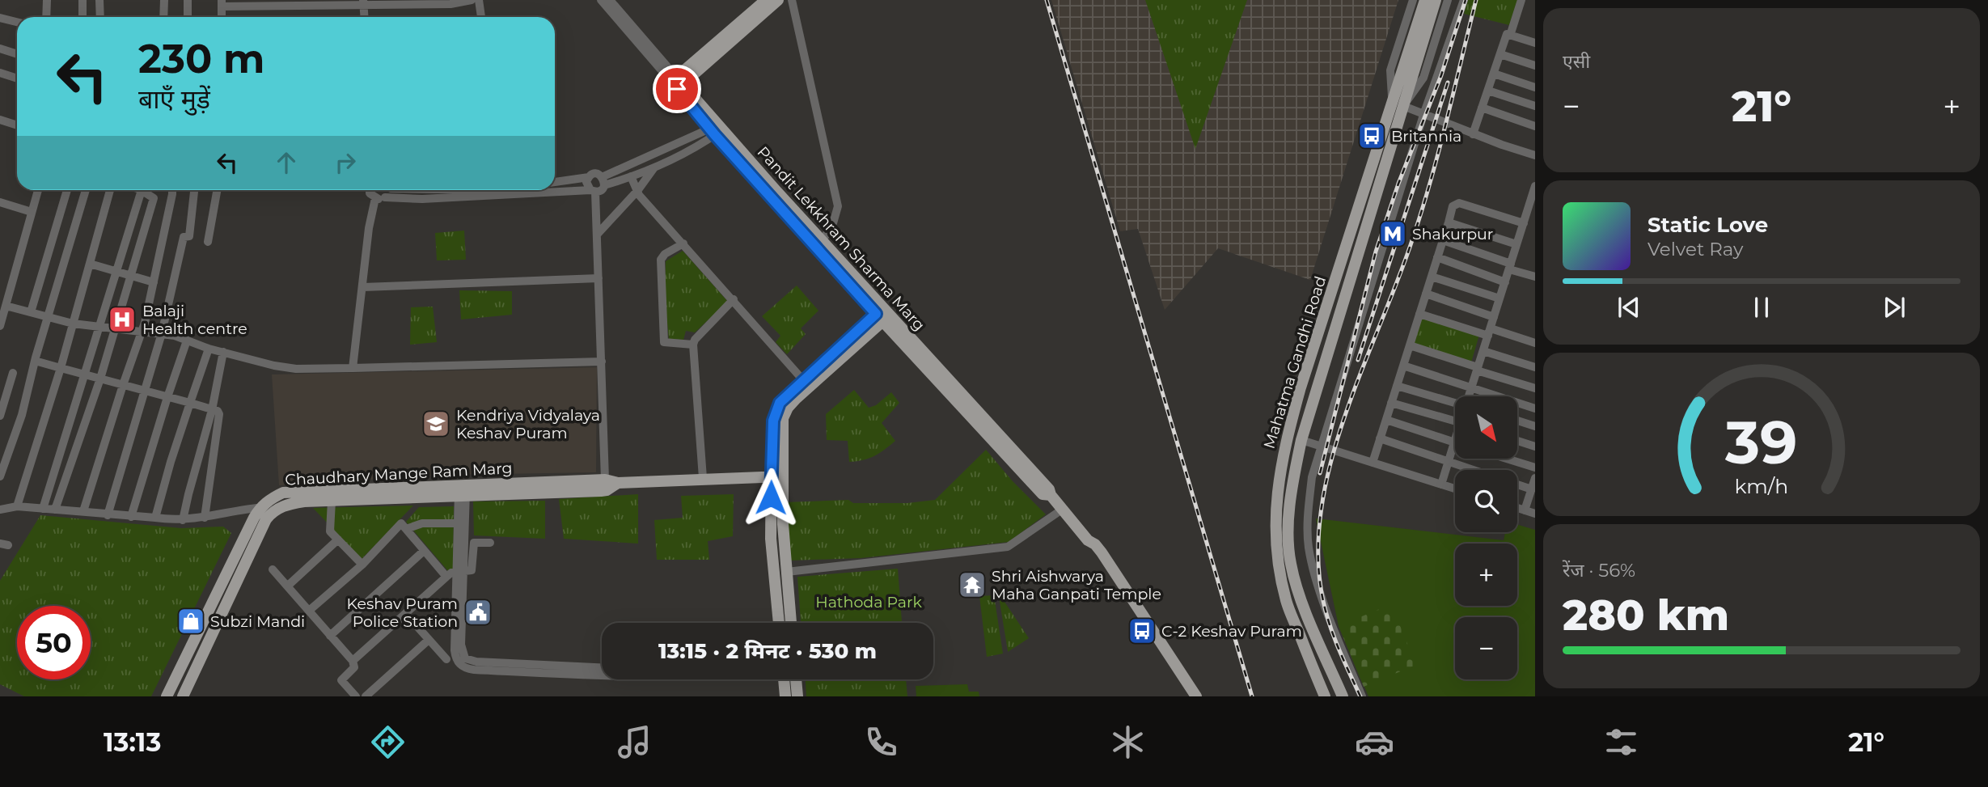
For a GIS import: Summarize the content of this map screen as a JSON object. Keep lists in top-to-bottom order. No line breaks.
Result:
{"streets":{"main road":["Pandit Lekkhram Sharma Marg","Mahatma Gandhi Road","Chaudhary Mange Ram Marg"]},"parks":["Hathoda Park"],"places":{"bus stop":["Britannia","C-2 Keshav Puram"],"metro station":["Shakurpur"],"hospital":["Balaji Health centre"],"school or university":["Kendriya Vidyalaya Keshav Puram"],"temple":["Shri Aishwarya Maha Ganpati Temple"],"public building":["Keshav Puram Police Station"],"shop":["Subzi Mandi"]},"north":"bottom right","page":{"tile":["एसी",["रेंज · 56%","280 km"]],"turn":["230 m","बाएँ मुड़ें"],"heat":["−","21°","+"],"song":["Static Love","Velvet Ray"],"map_buttons":["+","−"],"limit":"50","trip":"13:15 · 2 मिनट · 530 m","tabs":["13:13","21°"],"gauge":["39","km/h"]}}
